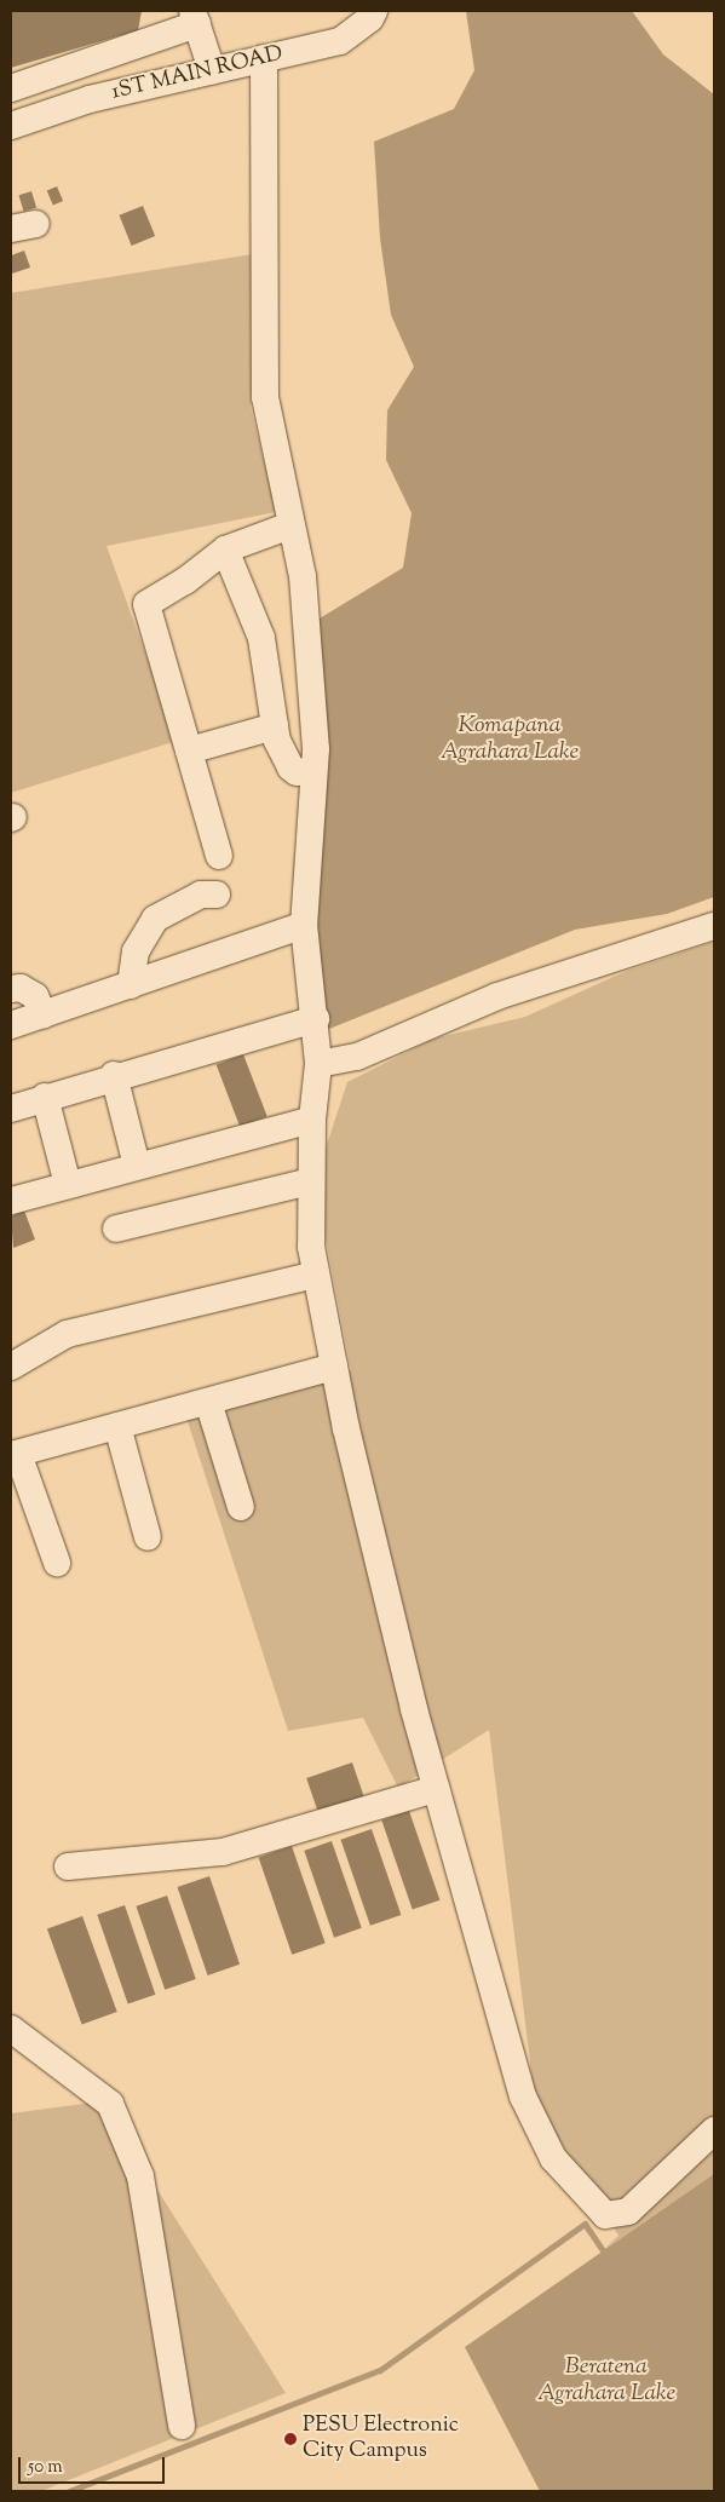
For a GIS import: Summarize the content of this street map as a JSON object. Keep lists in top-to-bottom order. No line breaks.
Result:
{"streets":{"street":["1ST MAIN ROAD"]},"water":["Komapana Agrahara Lake","Beratena Agrahara Lake"],"places":["PESU Electronic City Campus"],"scale_bar":"50 m"}
